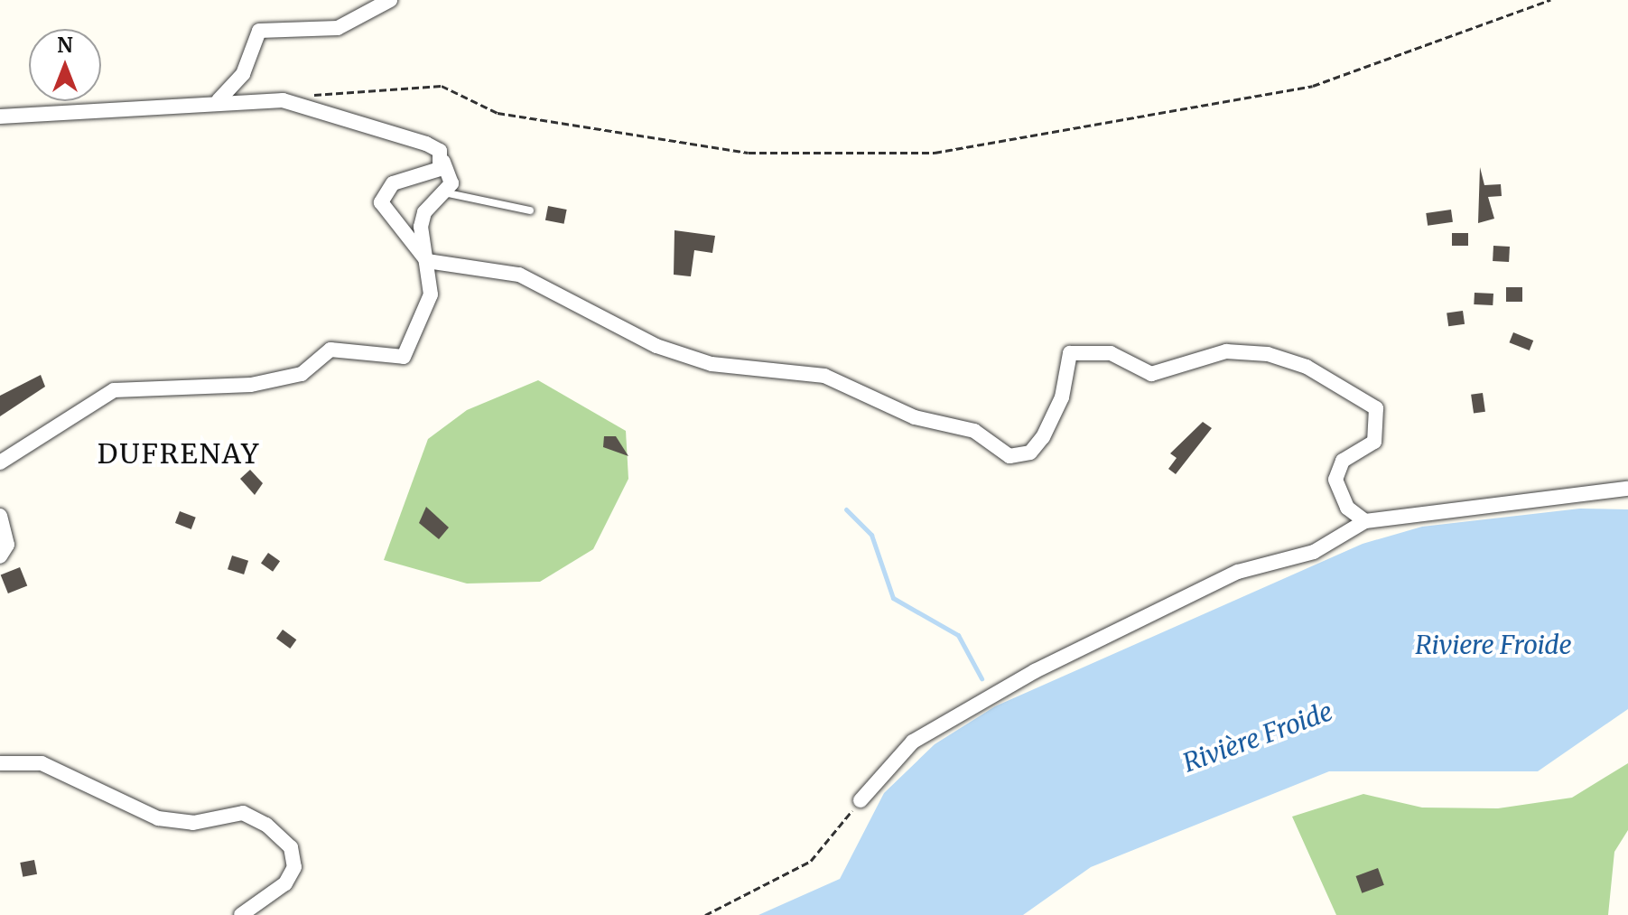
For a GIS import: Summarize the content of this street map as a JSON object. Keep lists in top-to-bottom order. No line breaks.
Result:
{"districts":["DUFRENAY"],"water":["Riviere Froide","Rivière Froide"],"north":"top"}
